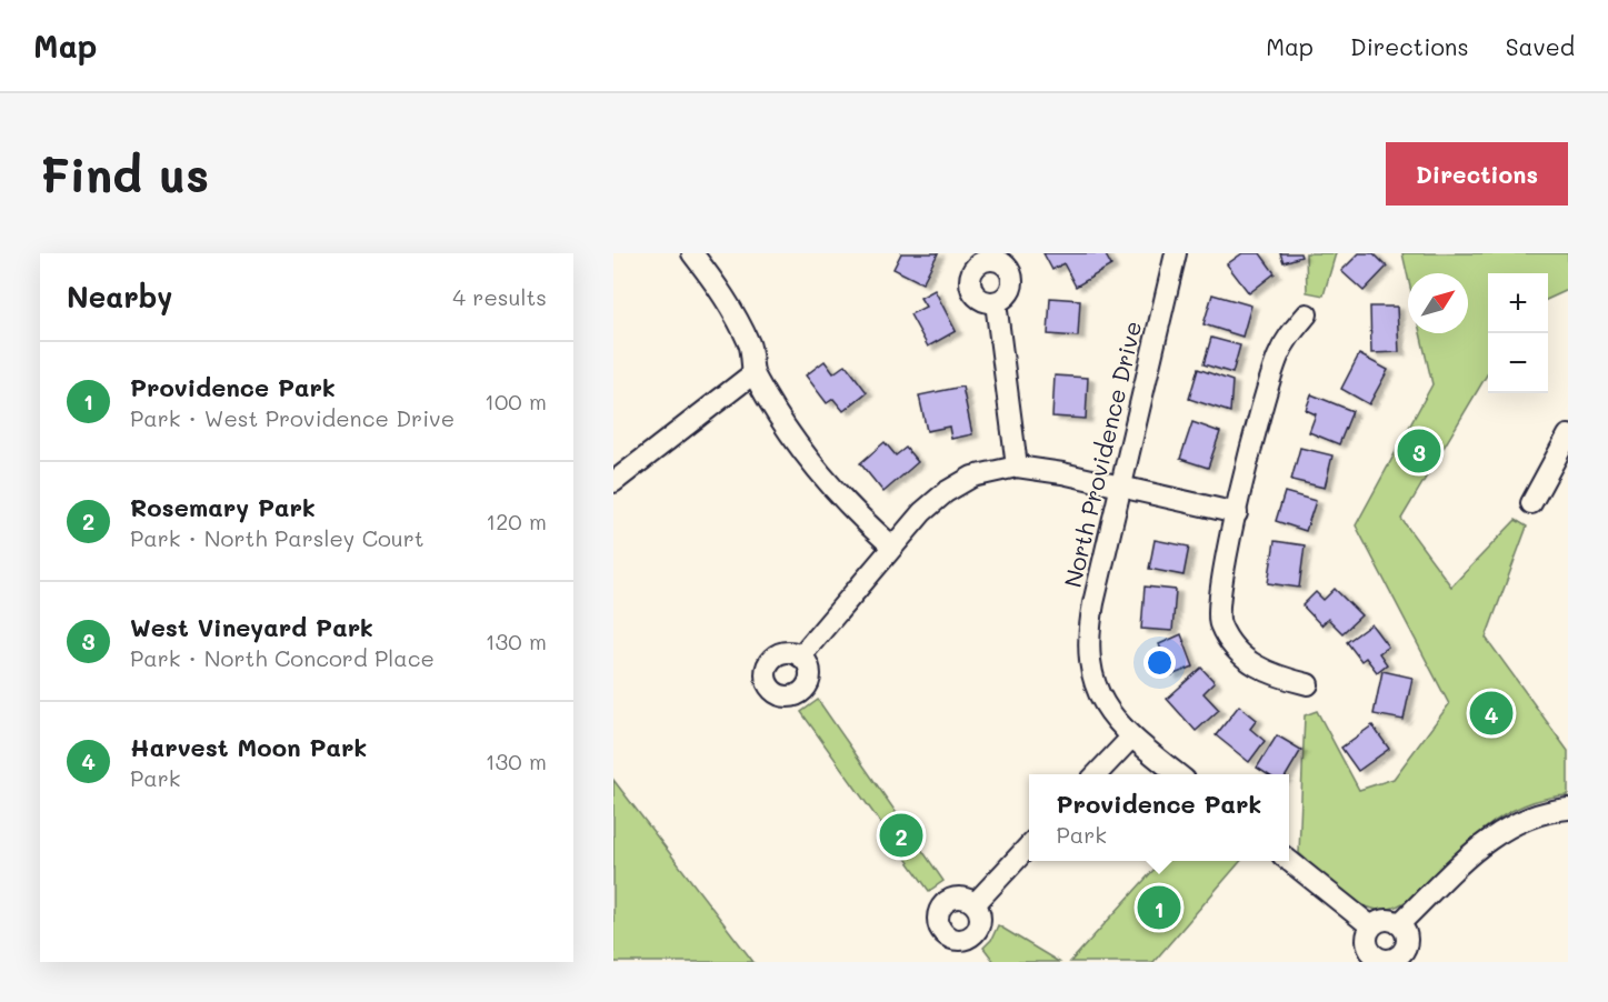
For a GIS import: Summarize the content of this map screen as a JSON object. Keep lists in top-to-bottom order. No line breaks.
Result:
{"streets":{"street":["North Providence Drive"]},"north":"top right","page":{"header":"Map","nav":["Map","Directions","Saved"],"buttons":"Directions","title":"Find us","heading":["Nearby","4 results"],"map_buttons":["+","−"],"list":[{"mark":"1","name":"Providence Park","note":"Park · West Providence Drive","value":"100 m"},{"mark":"2","name":"Rosemary Park","note":"Park · North Parsley Court","value":"120 m"},{"mark":"3","name":"West Vineyard Park","note":"Park · North Concord Place","value":"130 m"},{"mark":"4","name":"Harvest Moon Park","note":"Park","value":"130 m"}],"pins":["3","4","2","1"],"popup":["Providence Park","Park"]}}
